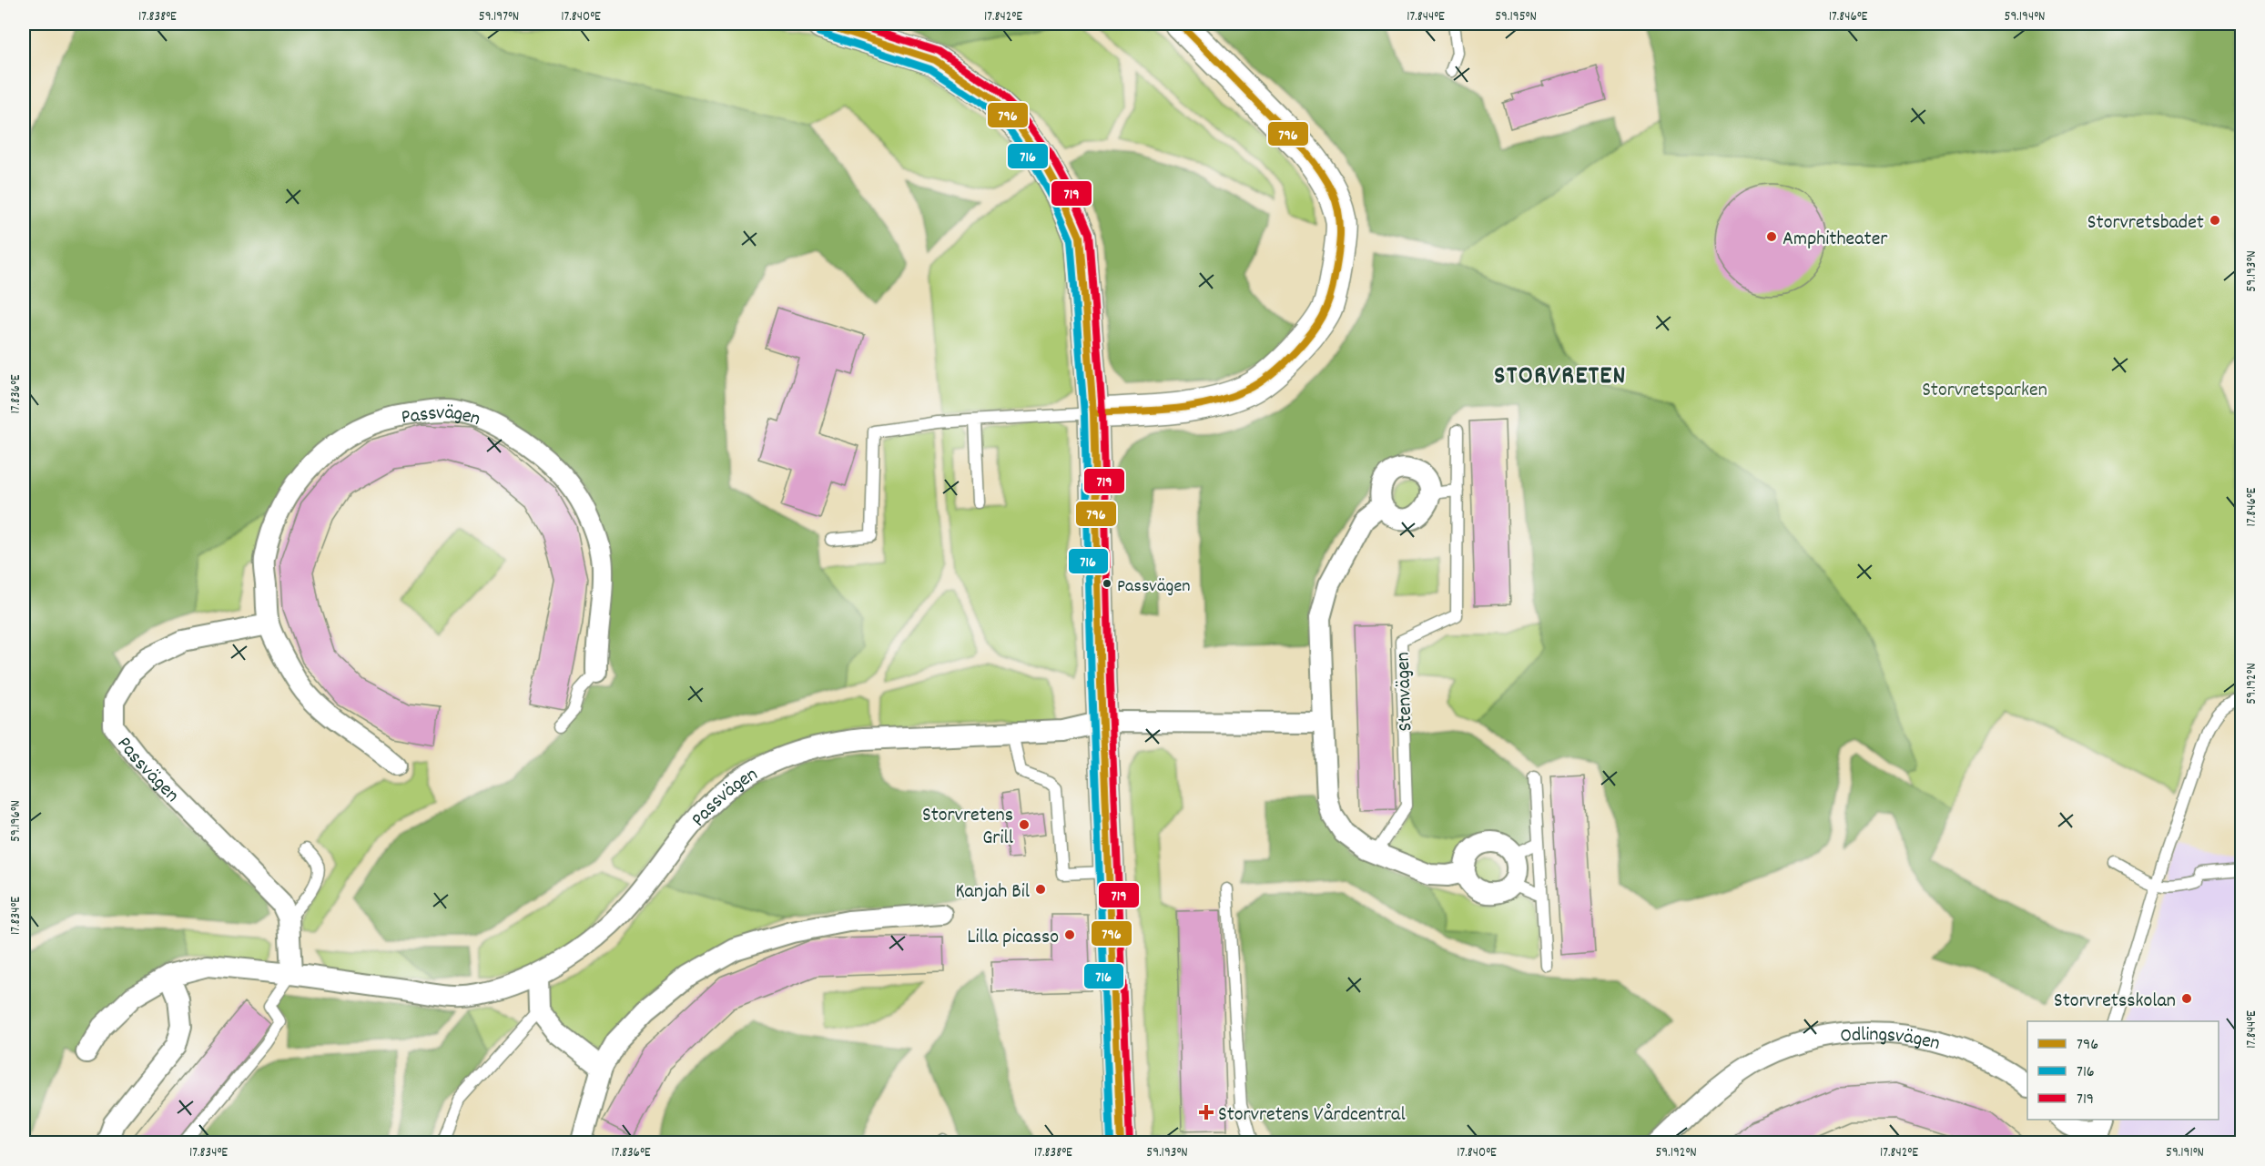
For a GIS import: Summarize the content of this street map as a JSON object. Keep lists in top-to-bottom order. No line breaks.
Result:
{"streets":{"street":["Passvägen","Odlingsvägen"],"lane":["Stenvägen"]},"districts":["STORVRETEN"],"parks":["Storvretsparken"],"places":{"other":["Storvretsbadet","Amphitheater","Passvägen","Storvretens Grill","Kanjah Bil","Lilla picasso","Storvretsskolan"],"health":["Storvretens Vårdcentral"]},"lines":["transit line 796","transit line 719","transit line 716"],"legend":["796","716","719"],"coordinates":["17.838°E","59.197°N","17.840°E","17.842°E","17.844°E","59.195°N","17.846°E","59.194°N","59.193°N","17.836°E","59.192°N","59.196°N","17.834°E","59.191°N"]}
